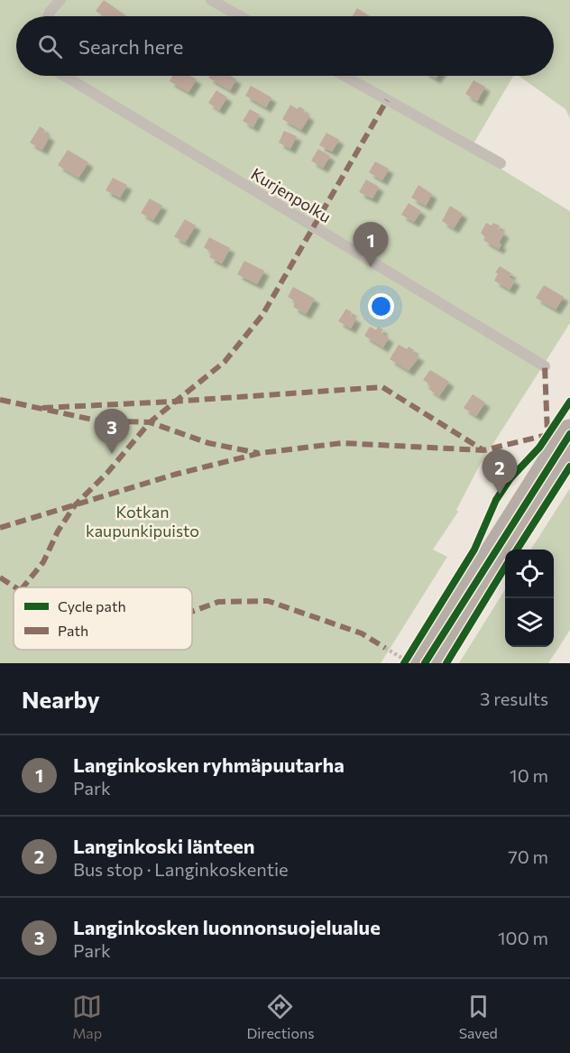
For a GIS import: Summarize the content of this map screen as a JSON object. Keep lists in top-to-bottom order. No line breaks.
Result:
{"streets":{"lane":["Kurjenpolku"]},"parks":["Kotkan kaupunkipuisto"],"legend":["Cycle path","Path"],"page":{"search":"Search here","pins":["1","3","2"],"heading":["Nearby","3 results"],"list":[{"mark":"1","name":"Langinkosken ryhmäpuutarha","note":"Park","value":"10 m"},{"mark":"2","name":"Langinkoski länteen","note":"Bus stop · Langinkoskentie","value":"70 m"},{"mark":"3","name":"Langinkosken luonnonsuojelualue","note":"Park","value":"100 m"}],"nav":["Map","Directions","Saved"]}}
